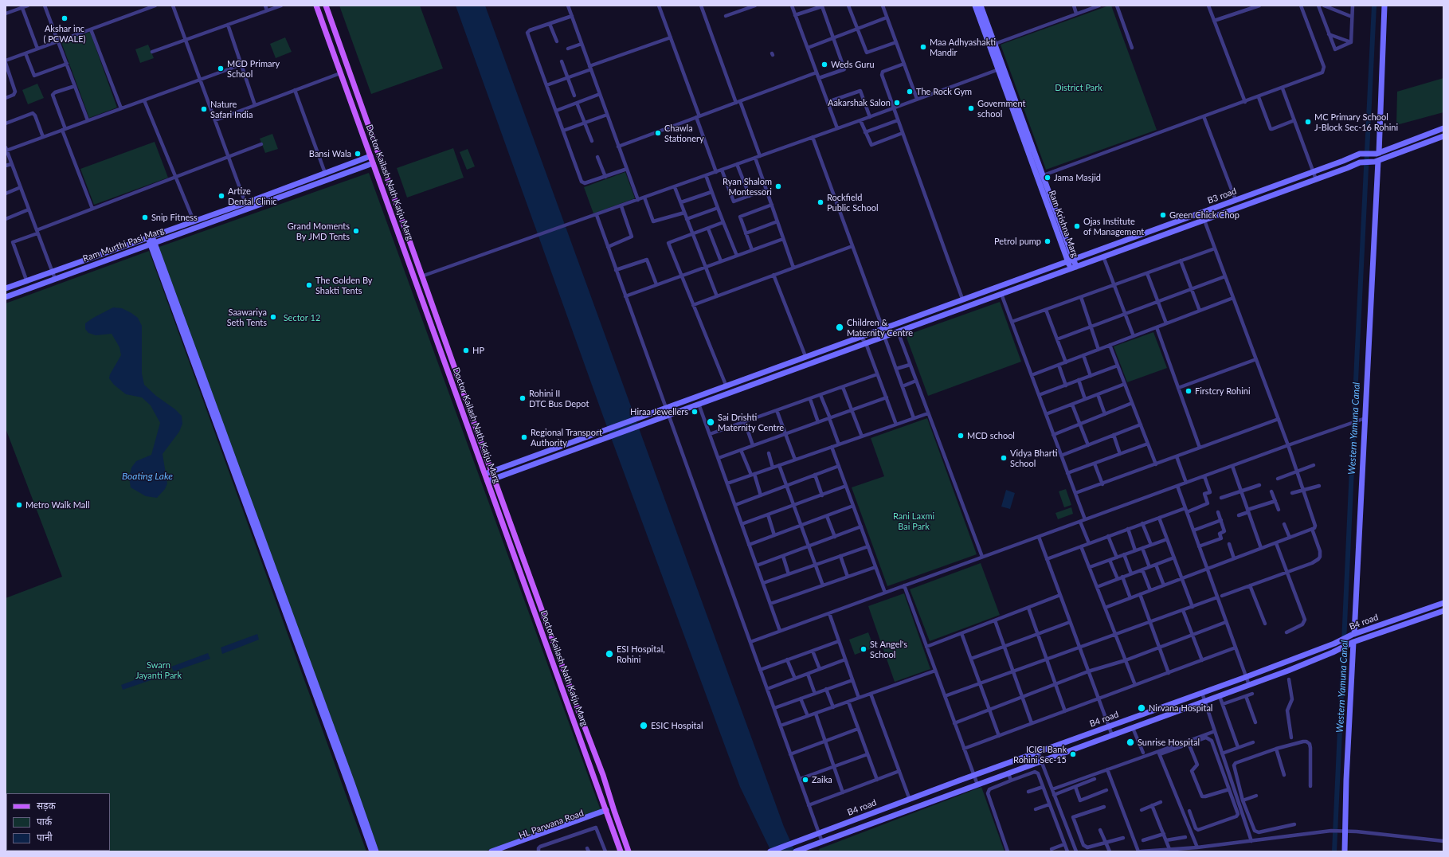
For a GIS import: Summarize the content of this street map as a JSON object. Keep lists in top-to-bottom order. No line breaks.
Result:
{"streets":{"main road":["Doctor Kailash Nath Katju Marg"],"street":["B3 road","Ram Krishna Marg","Ram Murthi Pasi Marg","B4 road","HL Parwana Road"]},"crossings":[["Doctor Kailash Nath Katju Marg","B3 road"],["Doctor Kailash Nath Katju Marg","Ram Murthi Pasi Marg"],["Doctor Kailash Nath Katju Marg","HL Parwana Road"],["B3 road","Ram Krishna Marg"]],"water":["Western Yamuna Canal","Boating Lake"],"parks":["District Park","Sector 12","Rani Laxmi Bai Park","Swarn Jayanti Park"],"places":["Akshar inc ( PCWALE)","Maa Adhyashakti Mandir","Weds Guru","MCD Primary School","The Rock Gym","Aakarshak Salon","Government school","Nature Safari India","MC Primary School J-Block Sec-16 Rohini","Chawla Stationery","Bansi Wala","Jama Masjid","Ryan Shalom Montessori","Artize Dental Clinic","Rockfield Public School","Green Chick Chop","Snip Fitness","Ojas Institute of Management","Grand Moments By JMD Tents","Petrol pump","The Golden By Shakti Tents","Saawariya Seth Tents","Children & Maternity Centre","HP","Firstcry Rohini","Rohini II DTC Bus Depot","Hiraa Jewellers","Sai Drishti Maternity Centre","MCD school","Regional Transport Authority","Vidya Bharti School","Metro Walk Mall","St Angel's School","ESI Hospital, Rohini","Nirvana Hospital","ESIC Hospital","Sunrise Hospital","ICICI Bank Rohini Sec-15","Zaika"],"legend":["सड़क","पार्क","पानी"]}
